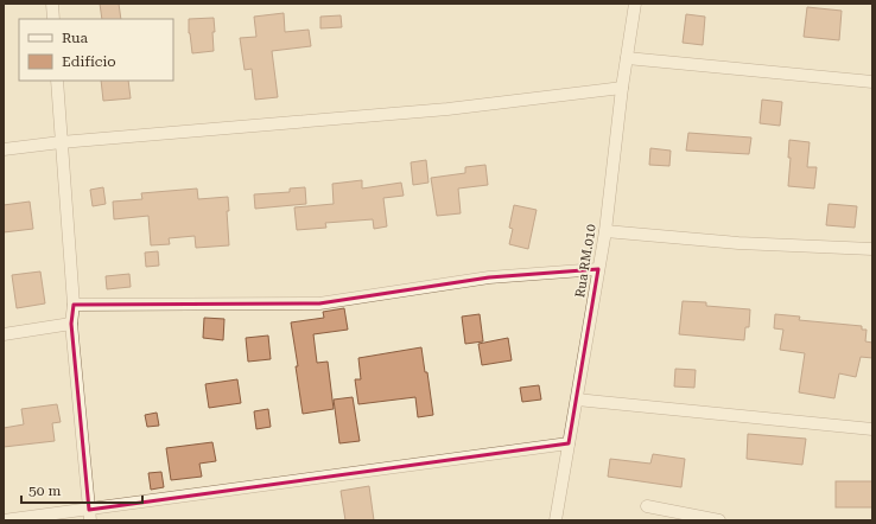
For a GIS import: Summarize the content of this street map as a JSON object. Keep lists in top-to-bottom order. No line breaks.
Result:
{"streets":{"street":["Rua RM.010"]},"legend":["Rua","Edifício"],"scale_bar":"50 m"}
